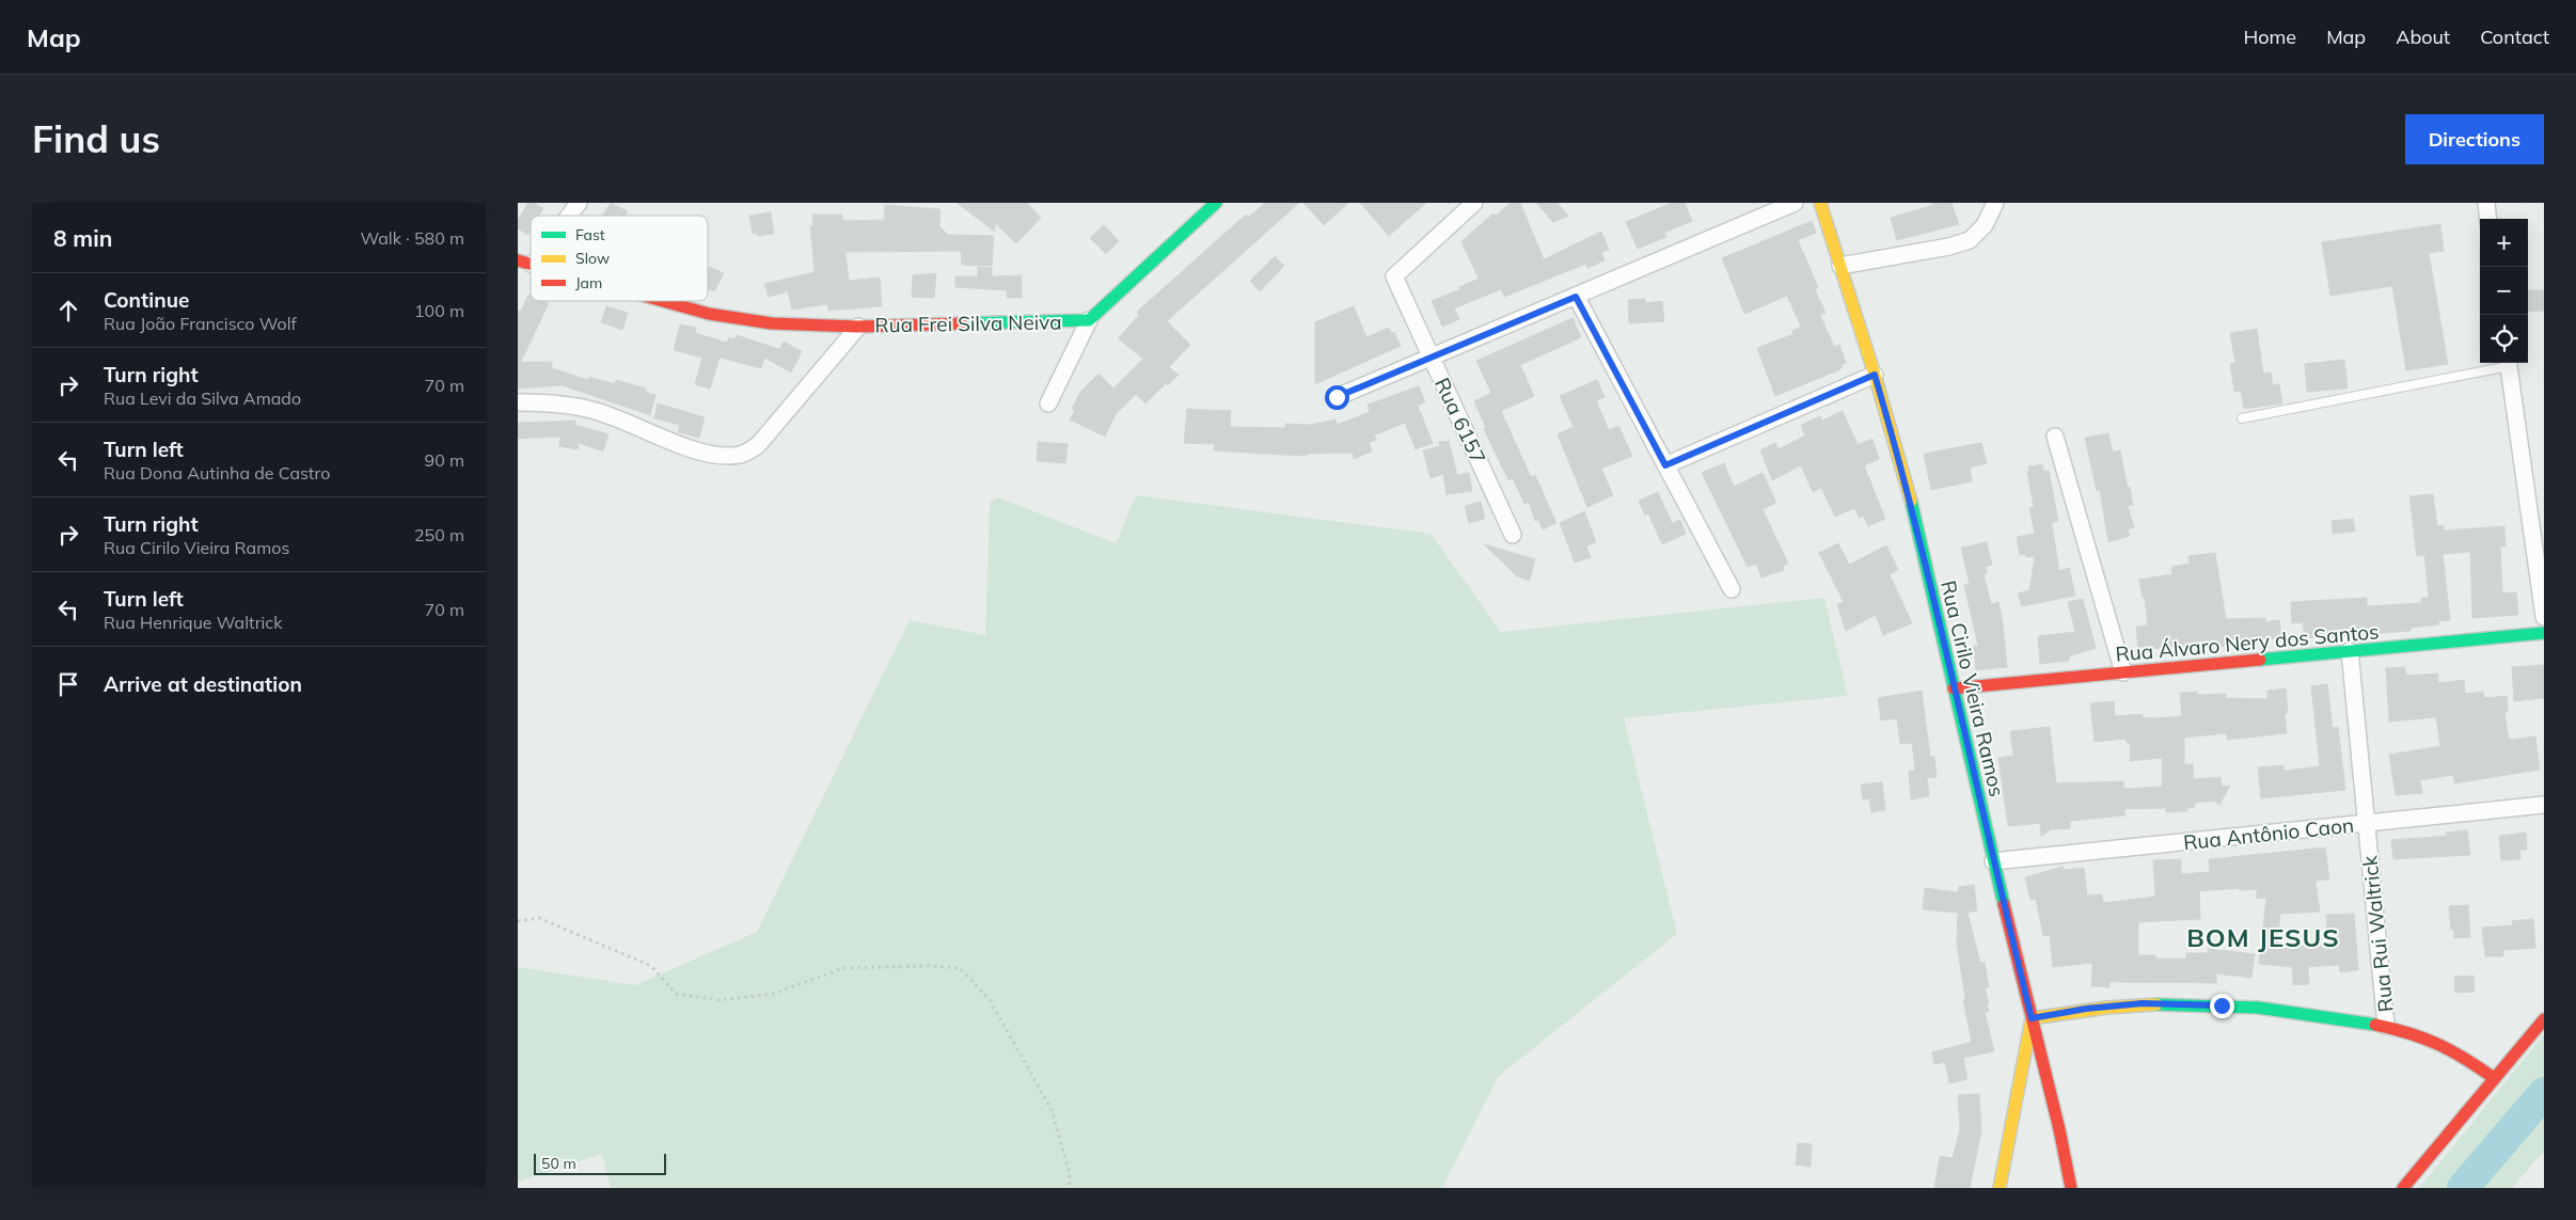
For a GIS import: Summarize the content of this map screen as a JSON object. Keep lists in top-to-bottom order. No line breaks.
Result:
{"streets":{"main road":["Rua Frei Silva Neiva","Rua Álvaro Nery dos Santos","Rua Cirilo Vieira Ramos"],"street":["Rua 6157","Rua Antônio Caon","Rua Rui Waltrick"]},"crossings":[["Rua Álvaro Nery dos Santos","Rua Cirilo Vieira Ramos"],["Rua Álvaro Nery dos Santos","Rua Rui Waltrick"],["Rua Cirilo Vieira Ramos","Rua Antônio Caon"],["Rua Antônio Caon","Rua Rui Waltrick"]],"districts":["BOM JESUS"],"legend":["Fast","Slow","Jam"],"scale_bar":"50 m","page":{"header":"Map","nav":["Home","Map","About","Contact"],"buttons":"Directions","title":"Find us","heading":["8 min","Walk · 580 m"],"map_buttons":["+","−"],"list":[["Continue","Rua João Francisco Wolf","100 m"],["Turn right","Rua Levi da Silva Amado","70 m"],["Turn left","Rua Dona Autinha de Castro","90 m"],["Turn right","Rua Cirilo Vieira Ramos","250 m"],["Turn left","Rua Henrique Waltrick","70 m"],"Arrive at destination"],"scale":"50 m"}}
